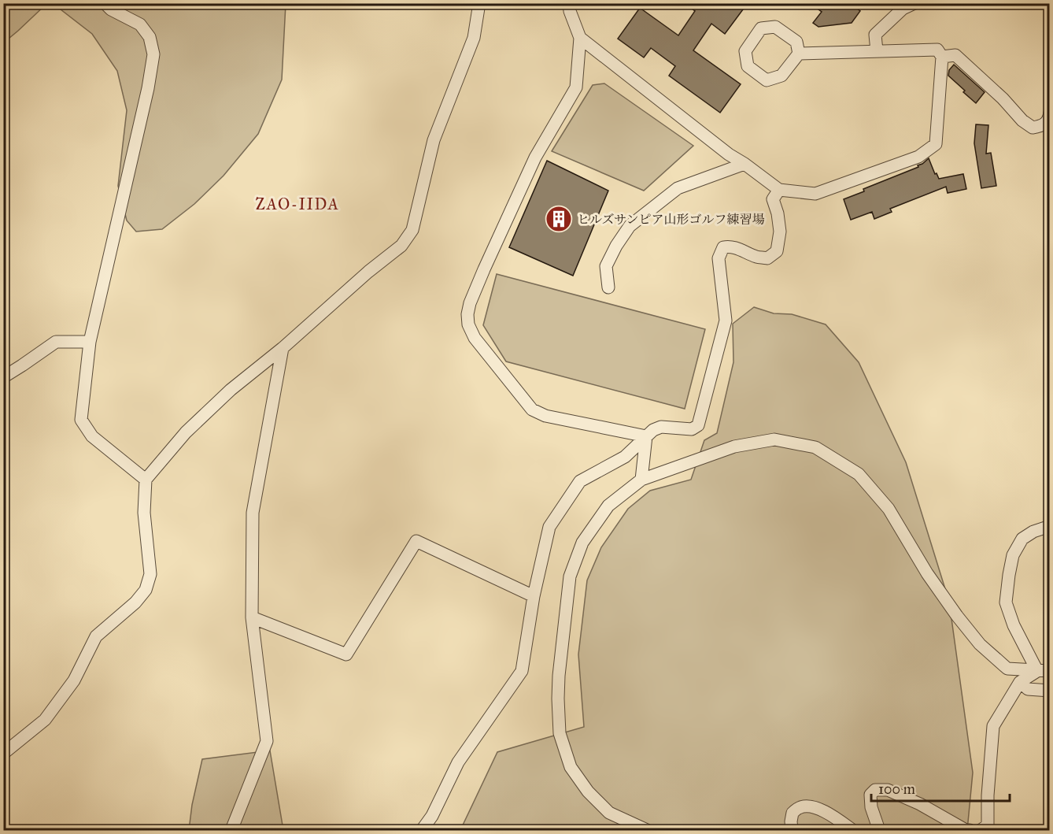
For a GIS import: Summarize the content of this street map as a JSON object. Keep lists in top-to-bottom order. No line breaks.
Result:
{"districts":["ZAO-IIDA"],"places":{"building":["ヒルズサンピア山形ゴルフ練習場"]},"scale_bar":"100 m"}
